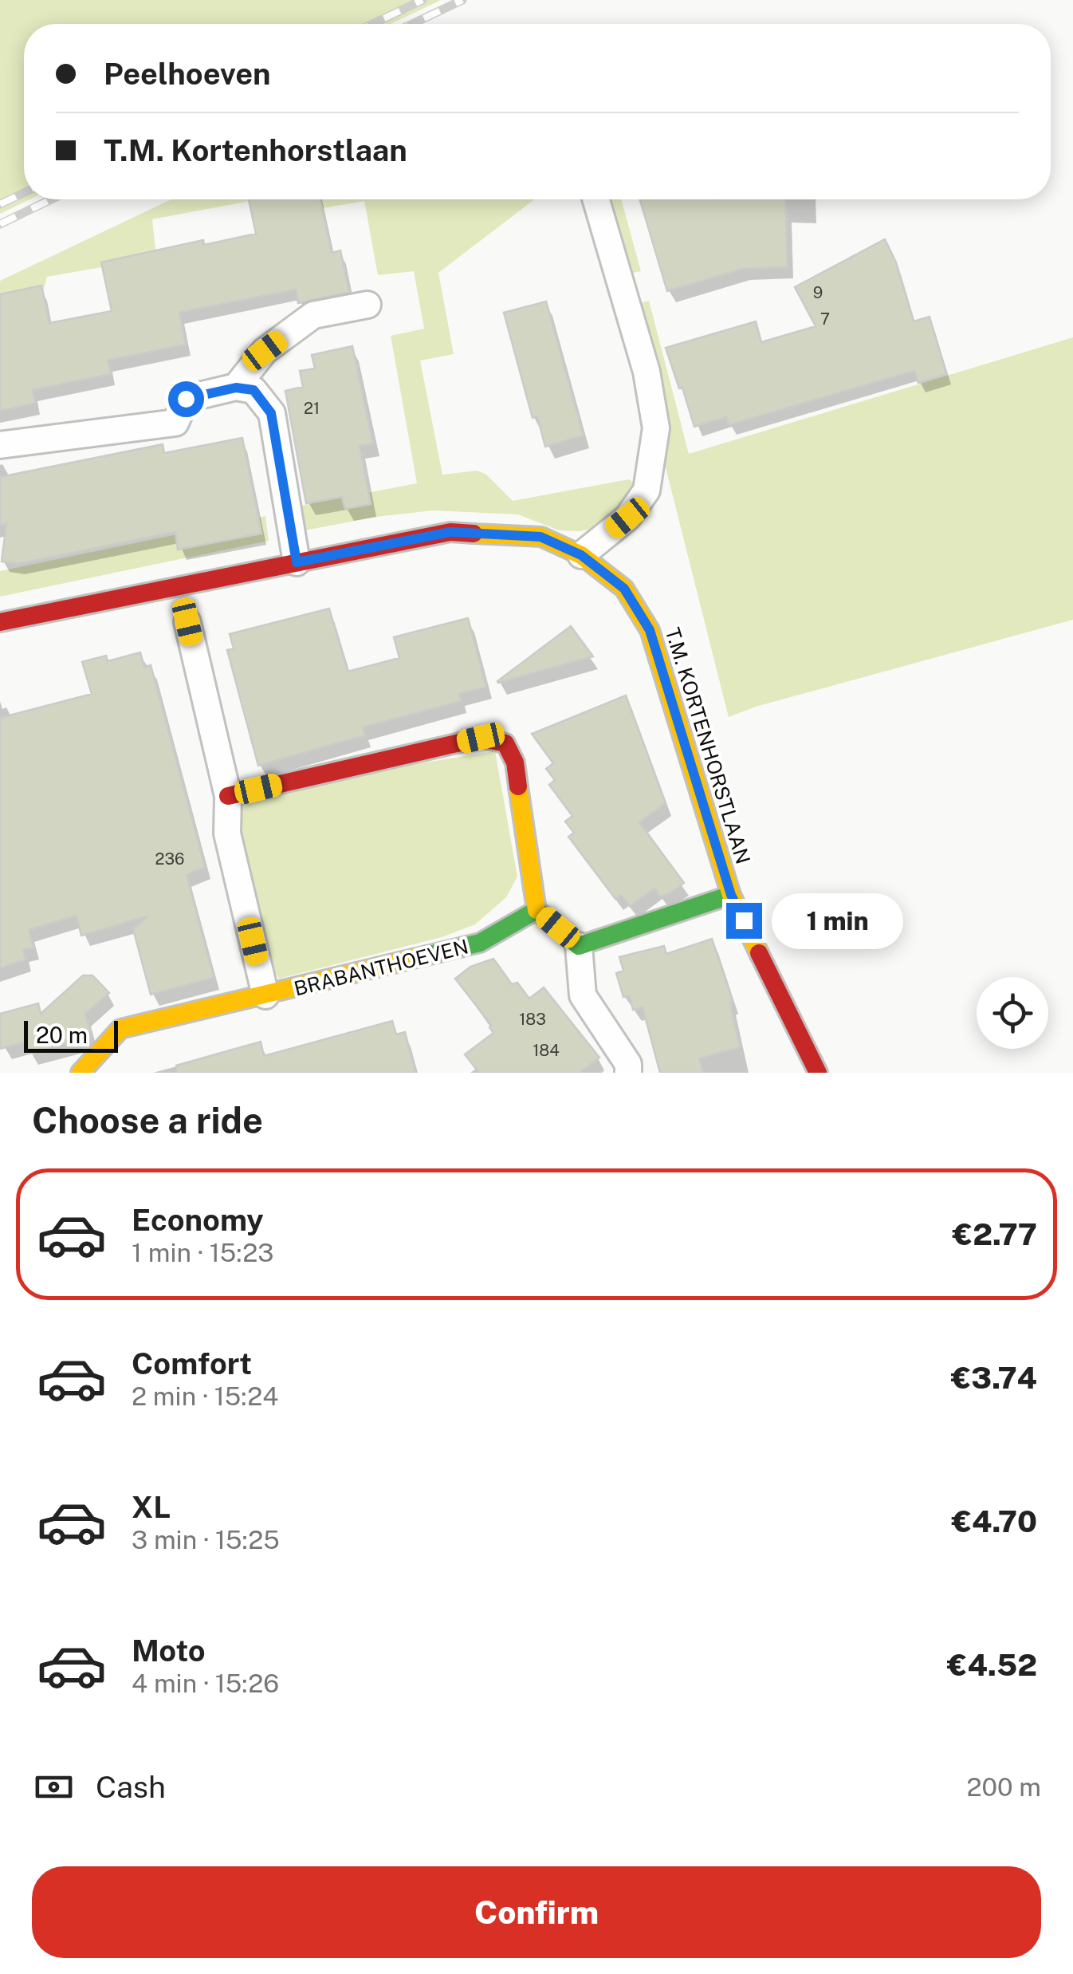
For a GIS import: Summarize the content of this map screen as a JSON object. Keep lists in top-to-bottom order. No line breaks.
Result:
{"streets":{"street":["T.M. KORTENHORSTLAAN","BRABANTHOEVEN"]},"house_numbers":["9","7","21","236","183","184"],"scale_bar":"20 m","page":{"banner":["Peelhoeven","T.M. Kortenhorstlaan"],"bubble":"1 min","scale":"20 m","heading":"Choose a ride","list":[{"name":"Economy","note":"1 min · 15:23","value":"€2.77"},{"name":"Comfort","note":"2 min · 15:24","value":"€3.74"},{"name":"XL","note":"3 min · 15:25","value":"€4.70"},{"name":"Moto","note":"4 min · 15:26","value":"€4.52"}],"pay":["Cash","200 m"],"buttons":"Confirm"}}
